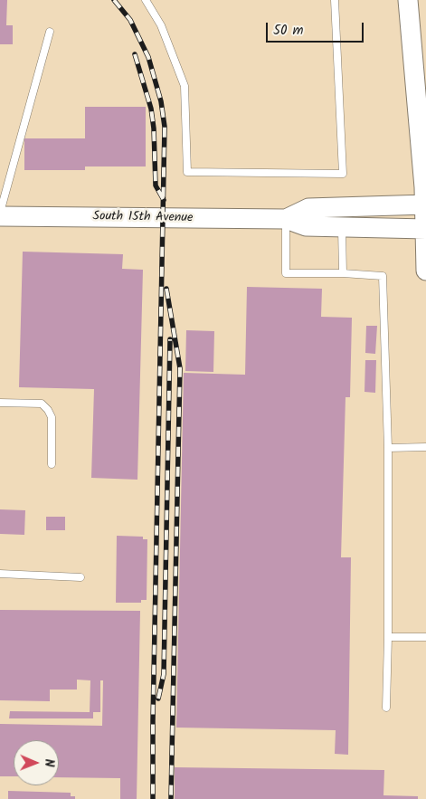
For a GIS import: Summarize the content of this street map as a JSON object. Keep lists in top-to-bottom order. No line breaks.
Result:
{"streets":{"main road":["South 15th Avenue"]},"scale_bar":"50 m","north":"right"}
